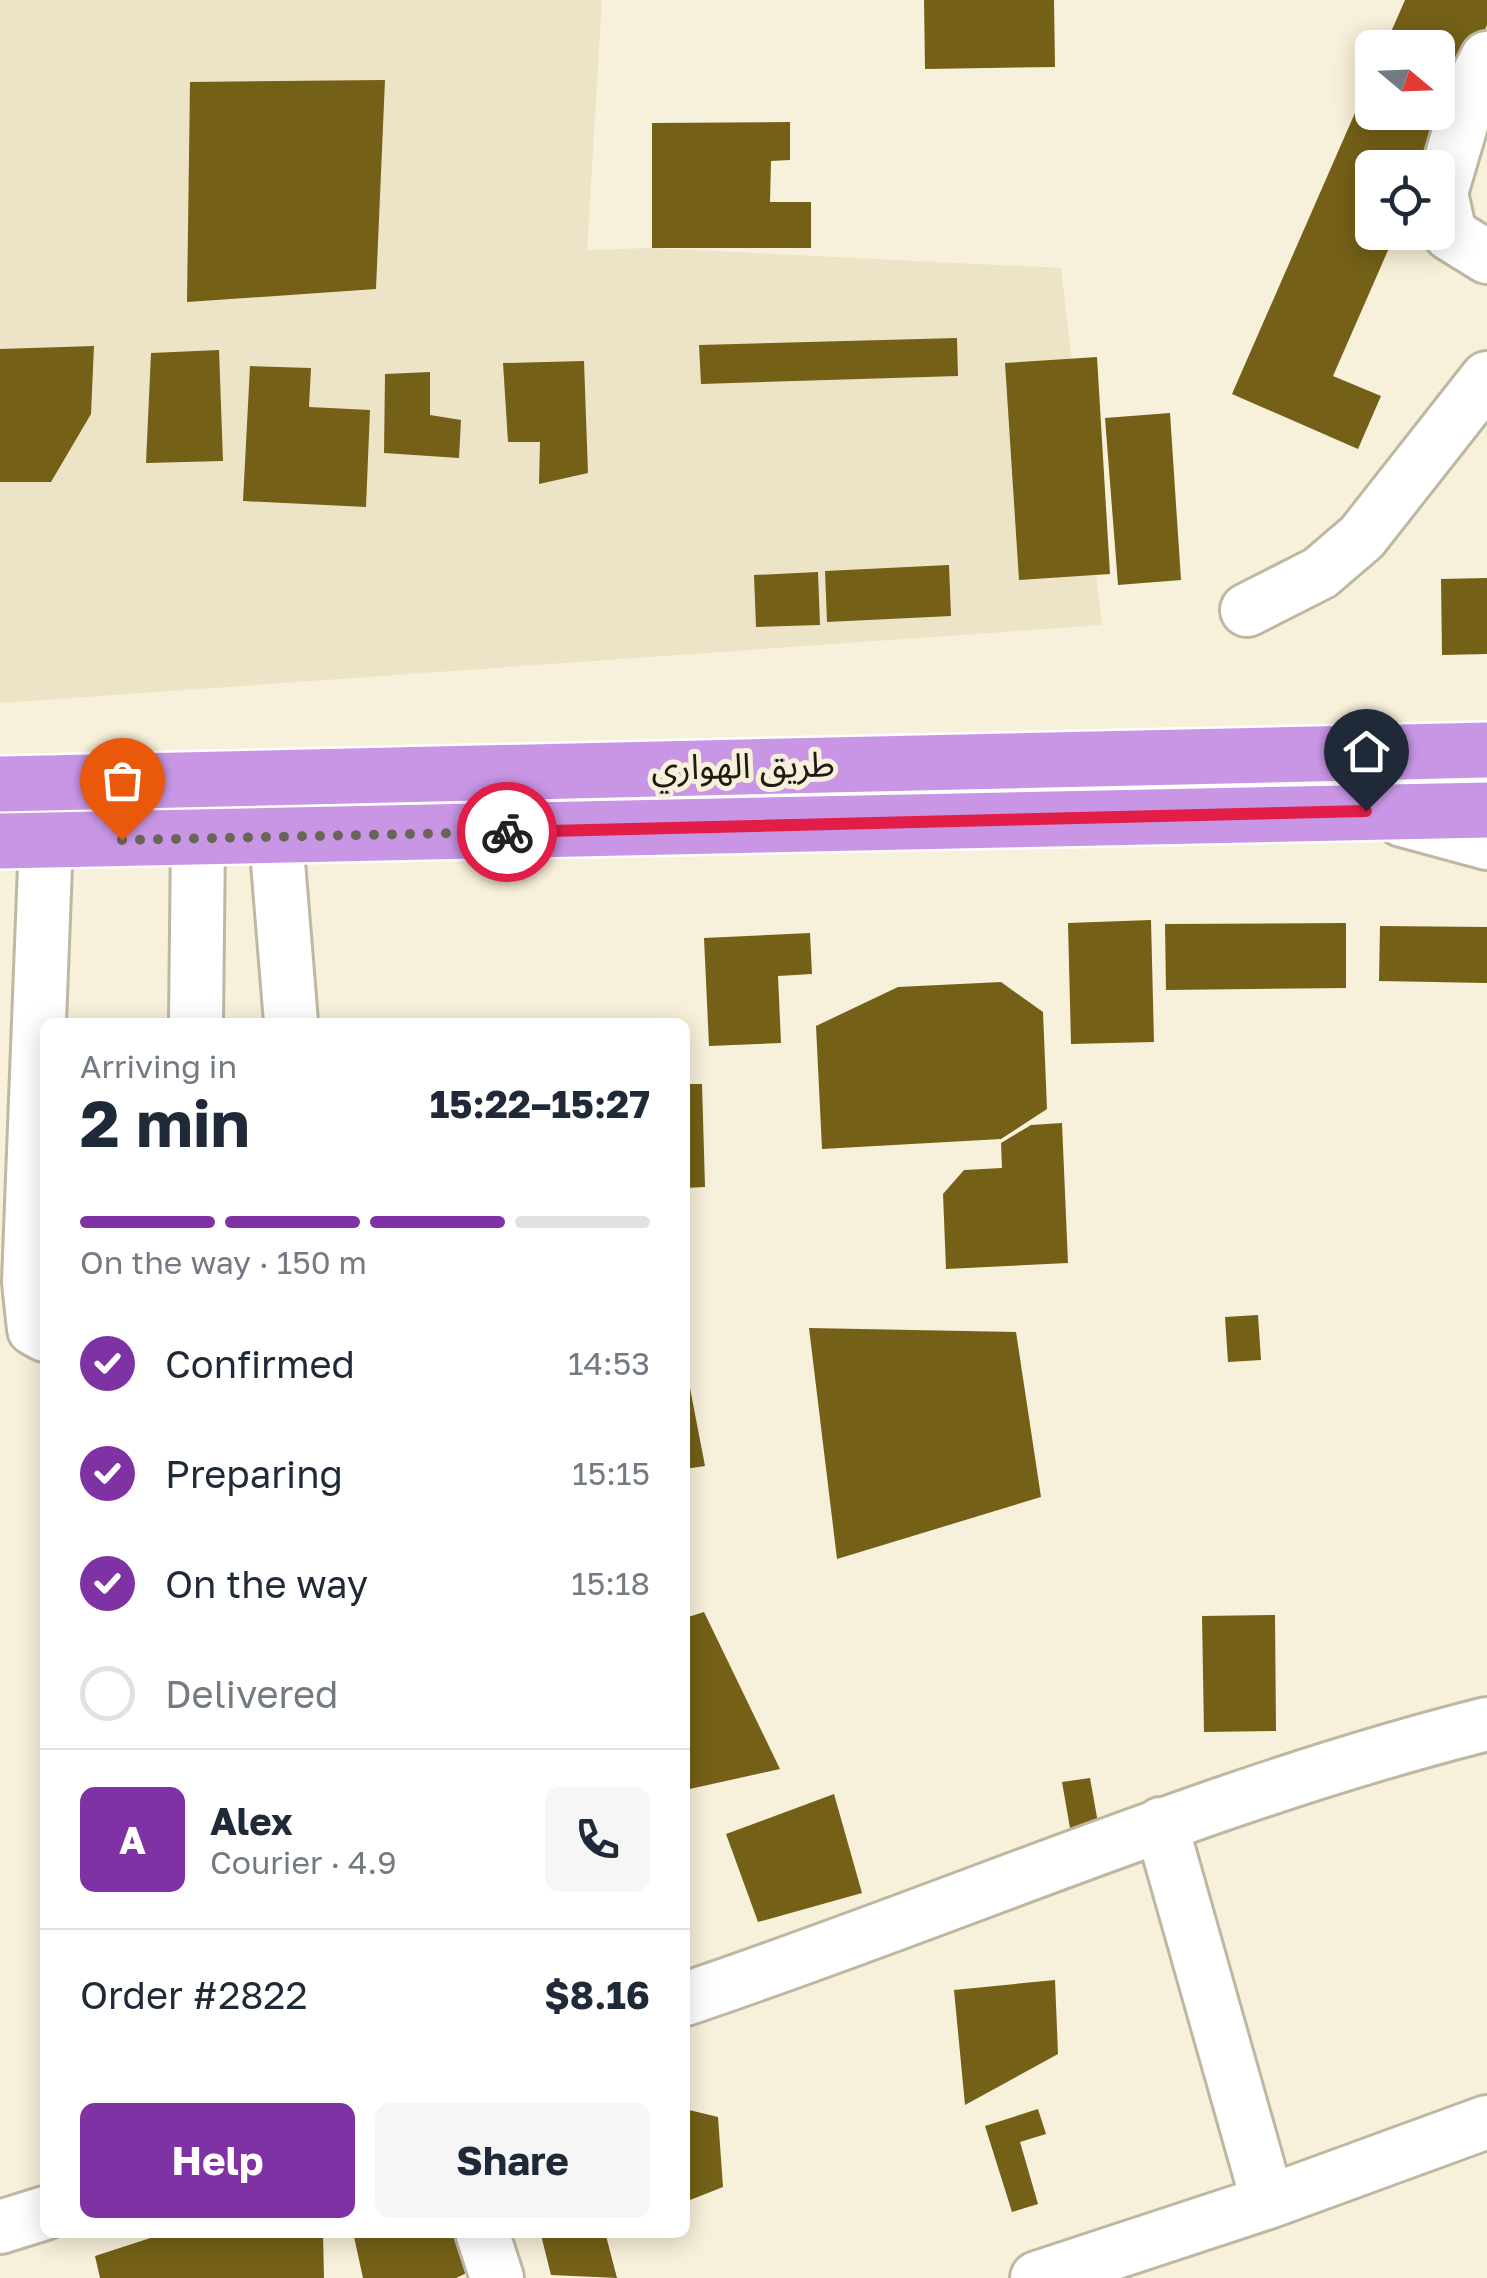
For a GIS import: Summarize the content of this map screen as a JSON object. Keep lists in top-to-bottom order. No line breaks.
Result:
{"streets":{"highway":["طريق الهواري"]},"north":"right","page":{"heading":["2 min","Arriving in","15:22–15:27"],"panel":["Alex","Courier · 4.9","Order #2822","$8.16"],"bar":"On the way · 150 m","list":[["Confirmed","14:53"],["Preparing","15:15"],["On the way","15:18"],"Delivered"],"round":"A","buttons":["Help","Share"]}}
